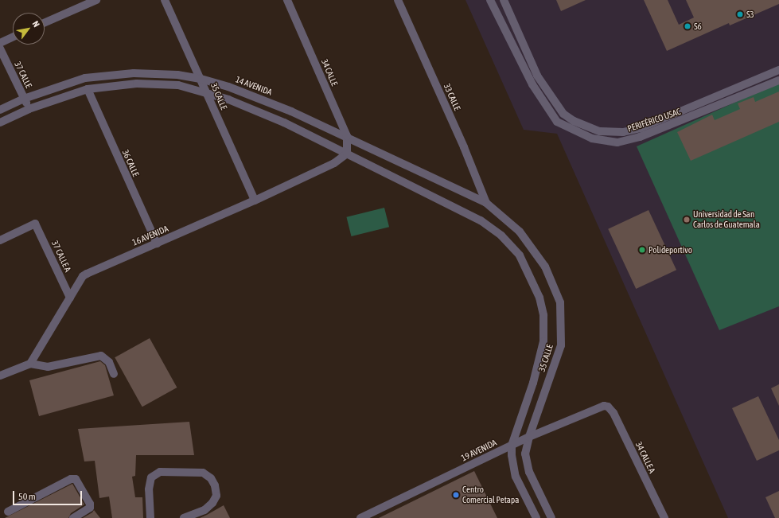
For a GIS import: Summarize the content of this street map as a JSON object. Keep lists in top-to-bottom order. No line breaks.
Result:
{"streets":{"street":["34 CALLE","37 CALLE","14 AVENIDA","35 CALLE","33 CALLE","PERIFÉRICO USAC","36 CALLE","16 AVENIDA","37 CALLE A","19 AVENIDA","34 CALLE A"]},"crossings":[["34 CALLE","14 AVENIDA"],["34 CALLE","35 CALLE"],["34 CALLE","16 AVENIDA"],["37 CALLE","14 AVENIDA"],["14 AVENIDA","35 CALLE"],["14 AVENIDA","33 CALLE"],["35 CALLE","33 CALLE"],["35 CALLE","16 AVENIDA"],["35 CALLE","19 AVENIDA"],["36 CALLE","16 AVENIDA"],["16 AVENIDA","37 CALLE A"],["19 AVENIDA","34 CALLE A"]],"places":["S3","S6","Universidad de San Carlos de Guatemala","Polideportivo","Centro Comercial Petapa"],"scale_bar":"50 m","north":"top right"}
